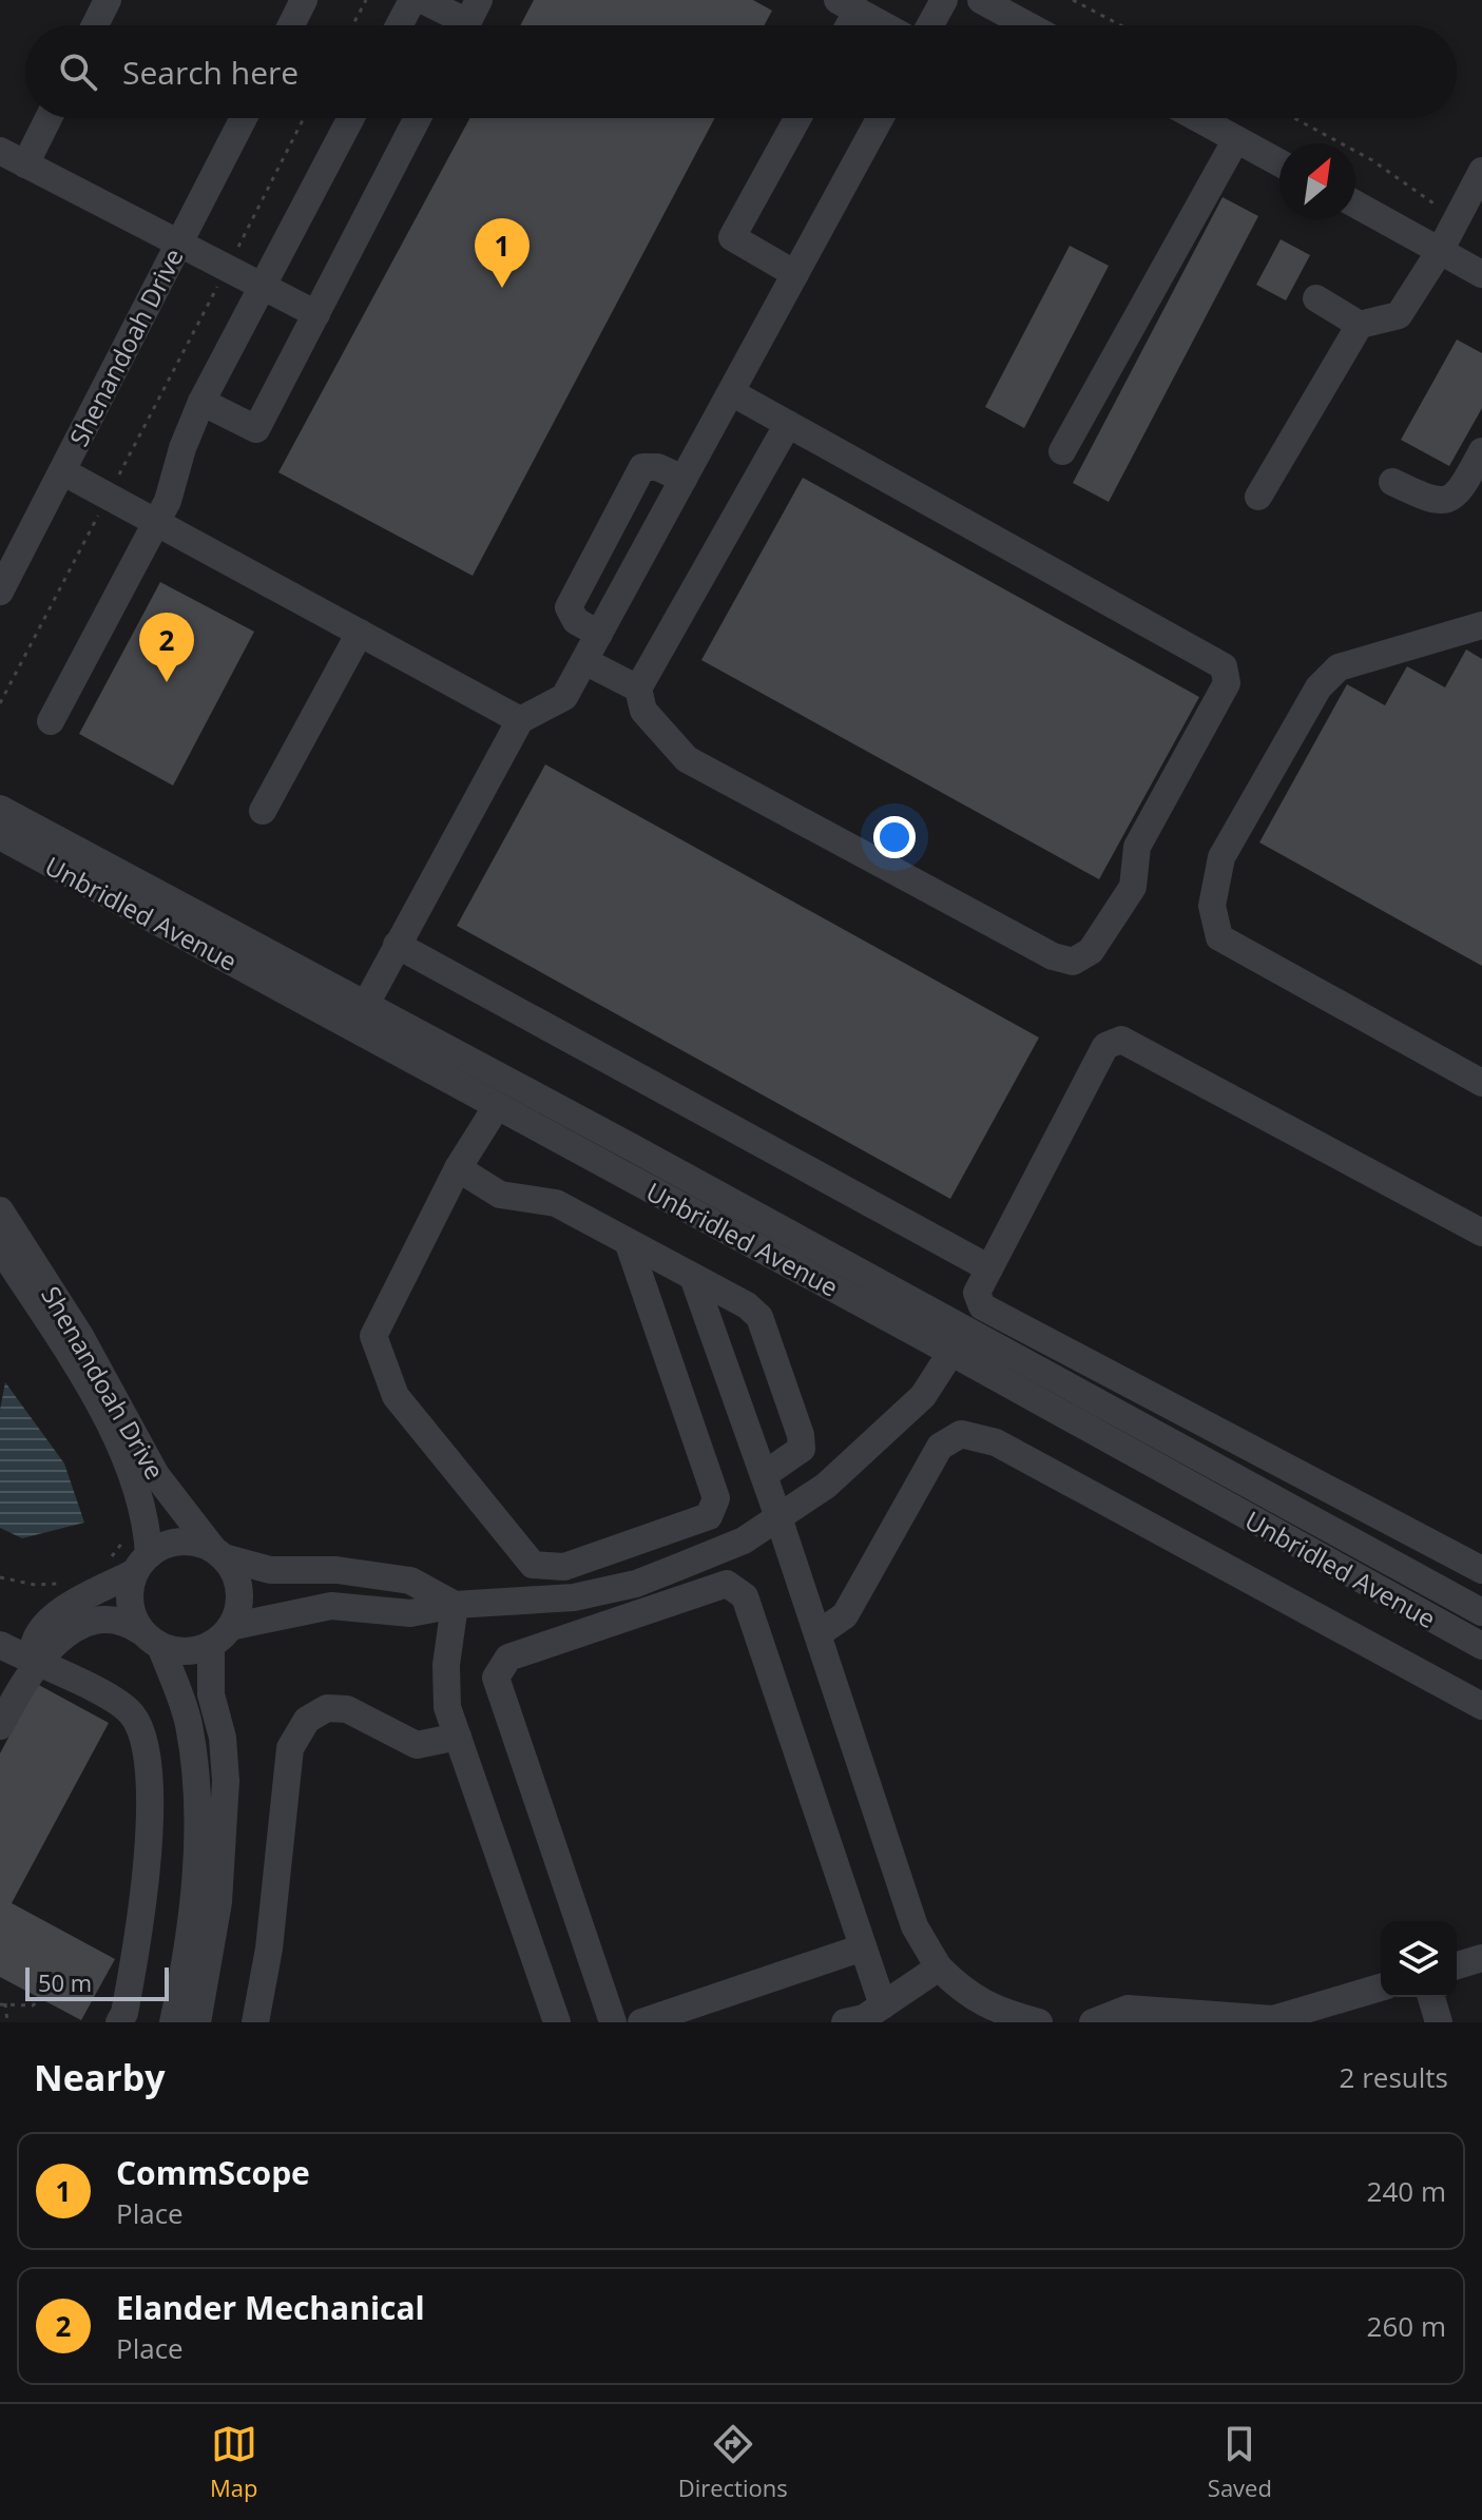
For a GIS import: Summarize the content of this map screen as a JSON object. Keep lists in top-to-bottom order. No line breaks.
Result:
{"streets":{"street":["Shenandoah Drive","Unbridled Avenue"]},"scale_bar":"50 m","north":"top right","page":{"search":"Search here","pins":["1","2"],"scale":"50 m","heading":["Nearby","2 results"],"list":[{"mark":"1","name":"CommScope","note":"Place","value":"240 m"},{"mark":"2","name":"Elander Mechanical","note":"Place","value":"260 m"}],"nav":["Map","Directions","Saved"]}}
